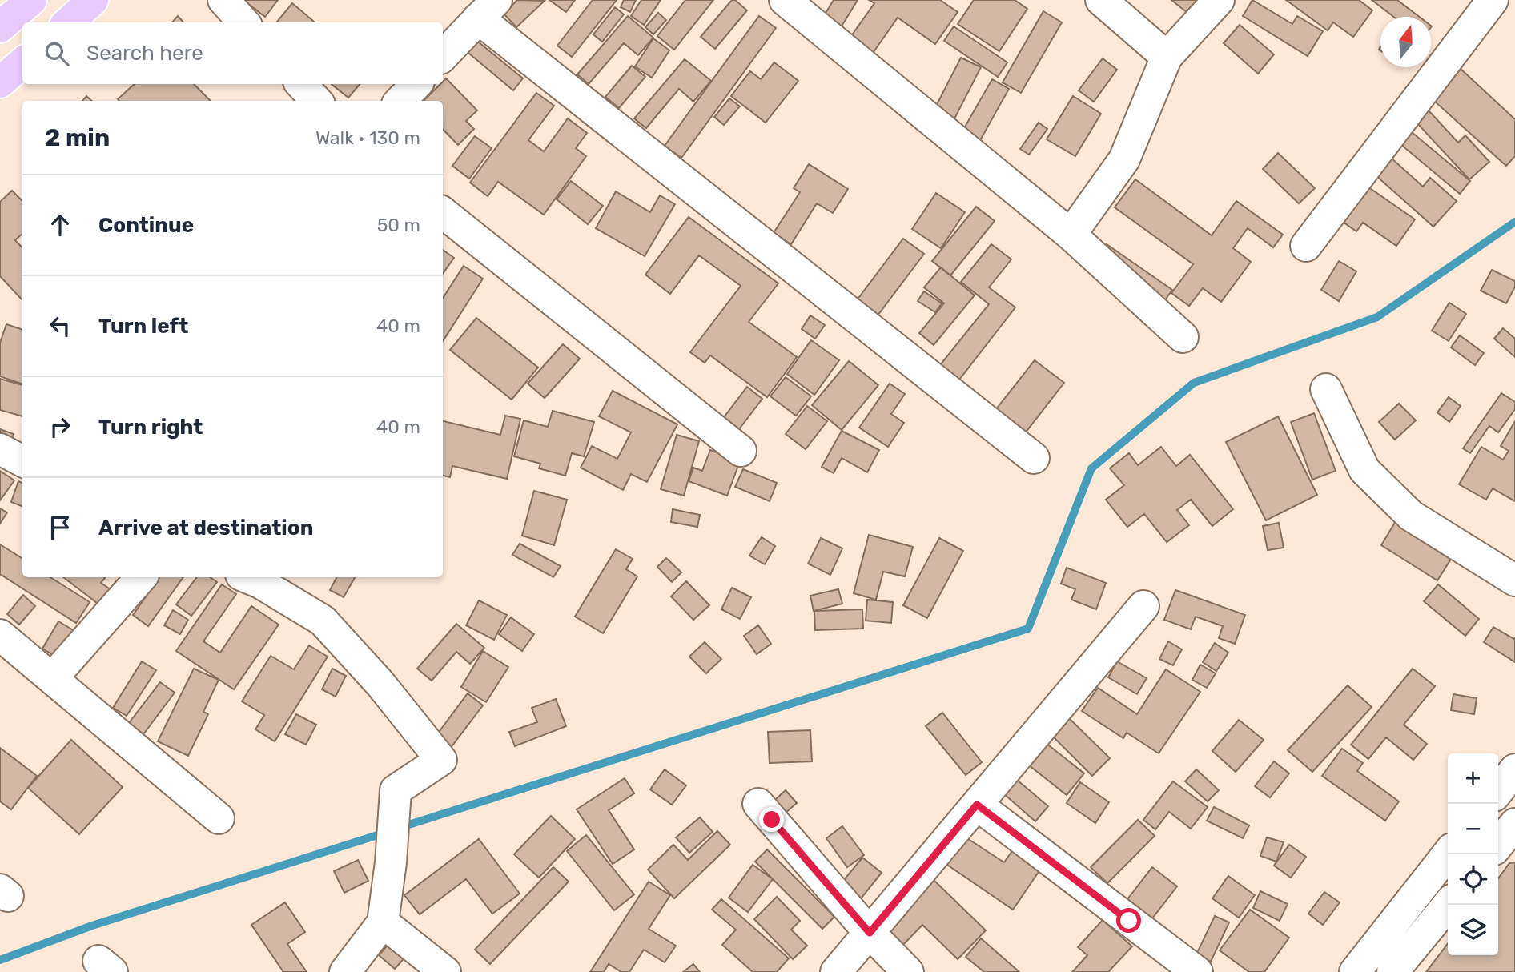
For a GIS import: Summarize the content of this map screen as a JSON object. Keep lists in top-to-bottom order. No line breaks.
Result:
{"north":"top","page":{"search":"Search here","heading":["2 min","Walk · 130 m"],"list":[["Continue","50 m"],["Turn left","40 m"],["Turn right","40 m"],"Arrive at destination"],"map_buttons":["+","−"]}}
